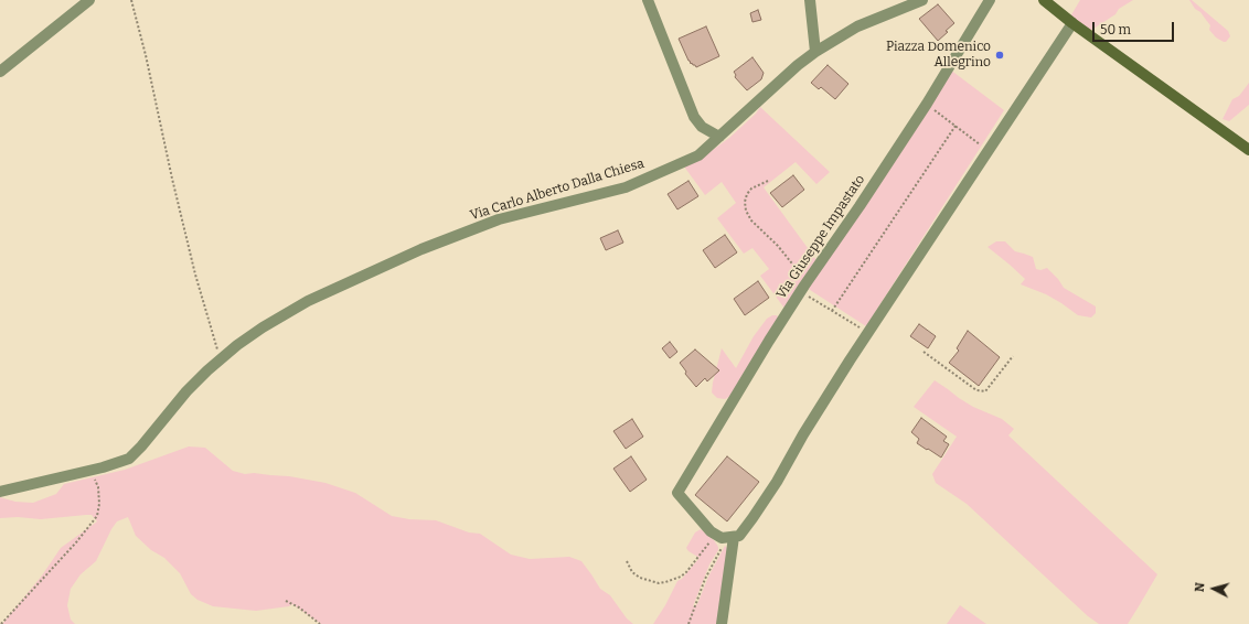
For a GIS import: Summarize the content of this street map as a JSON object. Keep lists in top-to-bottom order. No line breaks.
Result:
{"streets":{"street":["Via Carlo Alberto Dalla Chiesa","Via Giuseppe Impastato"]},"places":["Piazza Domenico Allegrino"],"scale_bar":"50 m","north":"left"}
